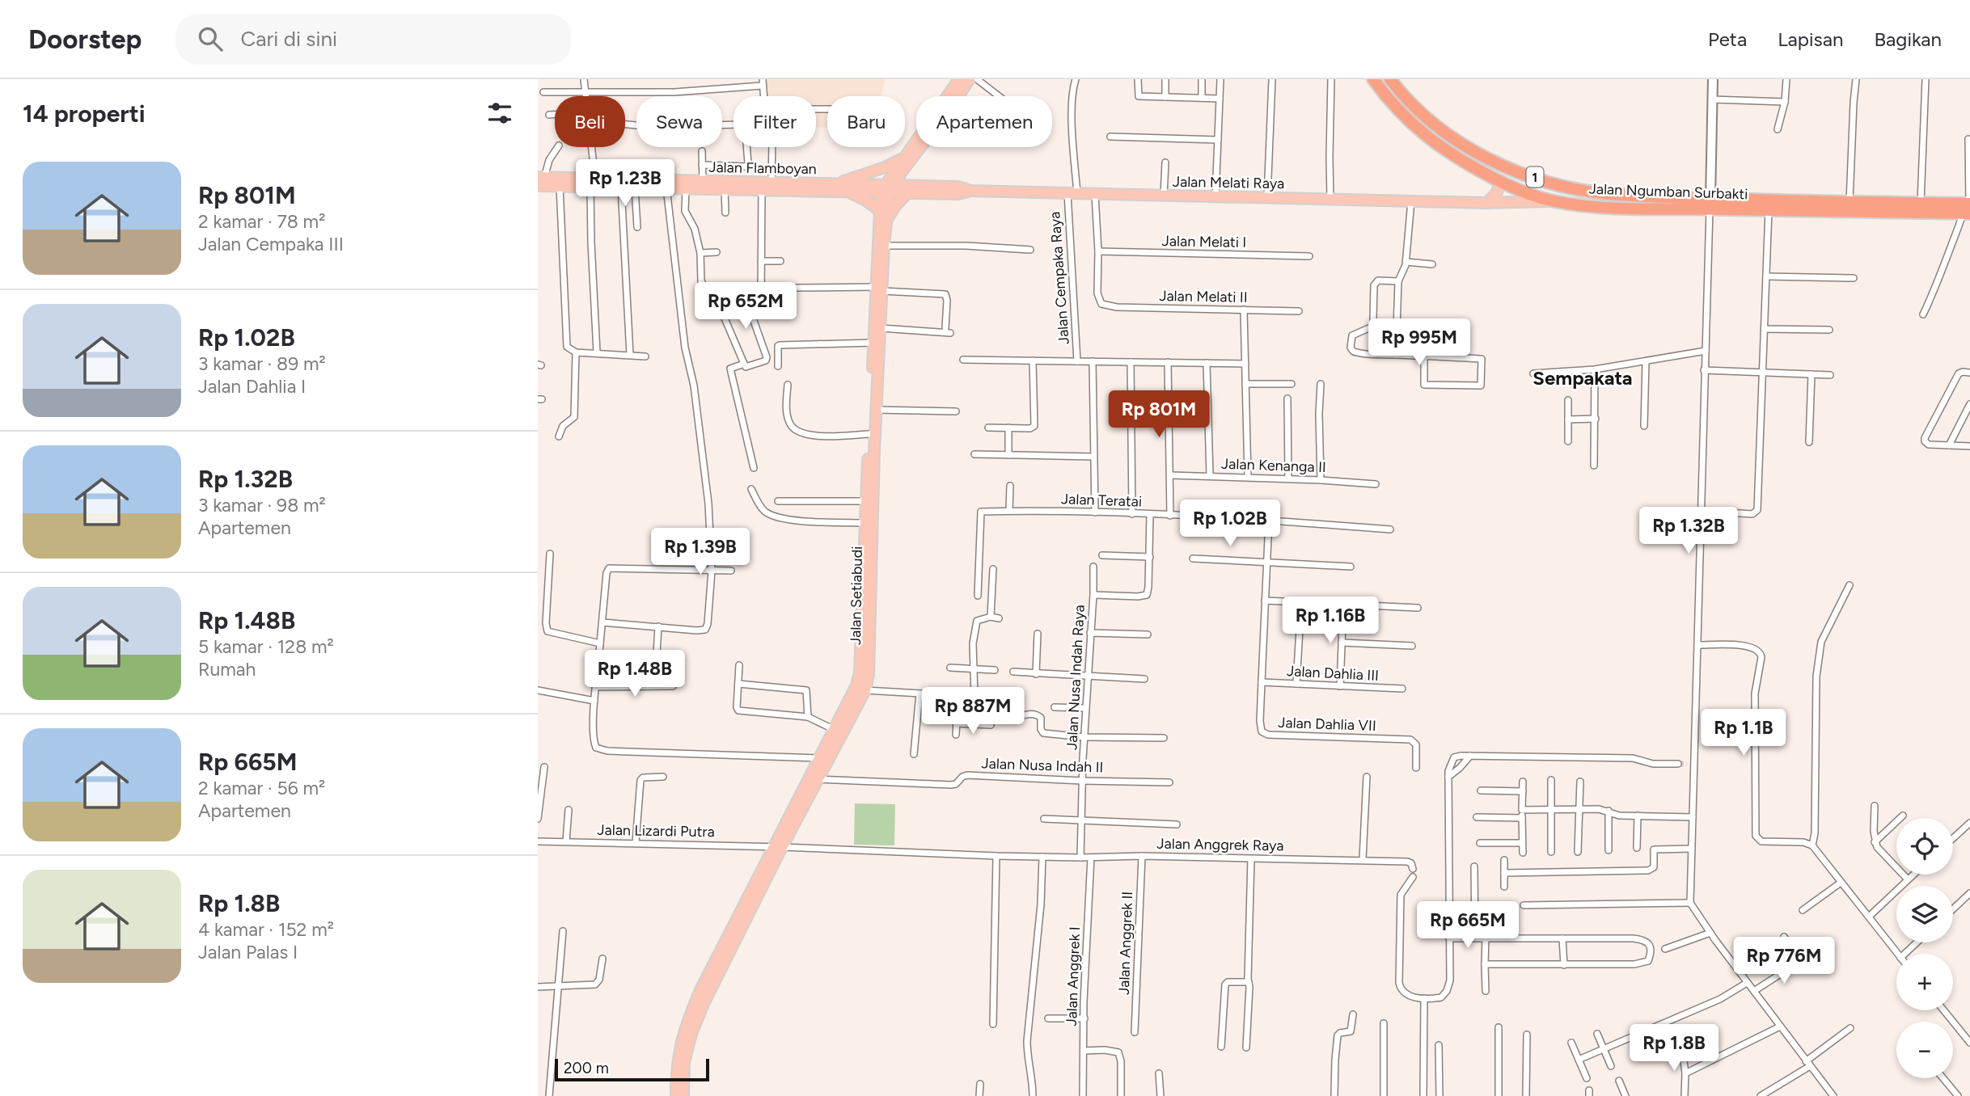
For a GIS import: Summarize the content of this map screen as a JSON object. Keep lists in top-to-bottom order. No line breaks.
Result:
{"streets":{"highway":["1","Jalan Ngumban Surbakti"],"main road":["Jalan Flamboyan","Jalan Melati Raya","Jalan Setiabudi"],"street":["Jalan Melati I","Jalan Cempaka Raya","Jalan Melati II","Jalan Kenanga II","Jalan Teratai","Jalan Dahlia III","Jalan Nusa Indah Raya","Jalan Dahlia VII","Jalan Nusa Indah II","Jalan Lizardi Putra","Jalan Anggrek Raya","Jalan Anggrek II","Jalan Anggrek I"]},"crossings":[["Jalan Flamboyan","Jalan Melati Raya"],["Jalan Flamboyan","Jalan Setiabudi"],["Jalan Melati Raya","Jalan Ngumban Surbakti"],["Jalan Melati Raya","Jalan Cempaka Raya"],["Jalan Melati Raya","Jalan Setiabudi"],["Jalan Melati I","Jalan Melati II"],["Jalan Setiabudi","Jalan Nusa Indah II"],["Jalan Setiabudi","Jalan Lizardi Putra"],["Jalan Setiabudi","Jalan Anggrek Raya"],["Jalan Dahlia III","Jalan Dahlia VII"],["Jalan Nusa Indah Raya","Jalan Nusa Indah II"],["Jalan Nusa Indah Raya","Jalan Anggrek Raya"],["Jalan Lizardi Putra","Jalan Anggrek Raya"],["Jalan Anggrek Raya","Jalan Anggrek II"],["Jalan Anggrek Raya","Jalan Anggrek I"]],"districts":["Sempakata"],"scale_bar":"200 m","page":{"header":"Doorstep","search":"Cari di sini","nav":["Peta","Lapisan","Bagikan"],"heading":"14 properti","chip":["Beli","Sewa","Filter","Baru","Apartemen"],"list":[{"name":"Rp 801M","note":"2 kamar · 78 m² · Jalan Cempaka III"},{"name":"Rp 1.02B","note":"3 kamar · 89 m² · Jalan Dahlia I"},{"name":"Rp 1.32B","note":"3 kamar · 98 m² · Apartemen"},{"name":"Rp 1.48B","note":"5 kamar · 128 m² · Rumah"},{"name":"Rp 665M","note":"2 kamar · 56 m² · Apartemen"},{"name":"Rp 1.8B","note":"4 kamar · 152 m² · Jalan Palas I"}],"price":["Rp 1.23B","Rp 652M","Rp 995M","Rp 801M","Rp 1.02B","Rp 1.32B","Rp 1.39B","Rp 1.16B","Rp 1.48B","Rp 887M","Rp 1.1B","Rp 665M","Rp 776M","Rp 1.8B"],"map_buttons":["+","−"],"scale":"200 m"}}
